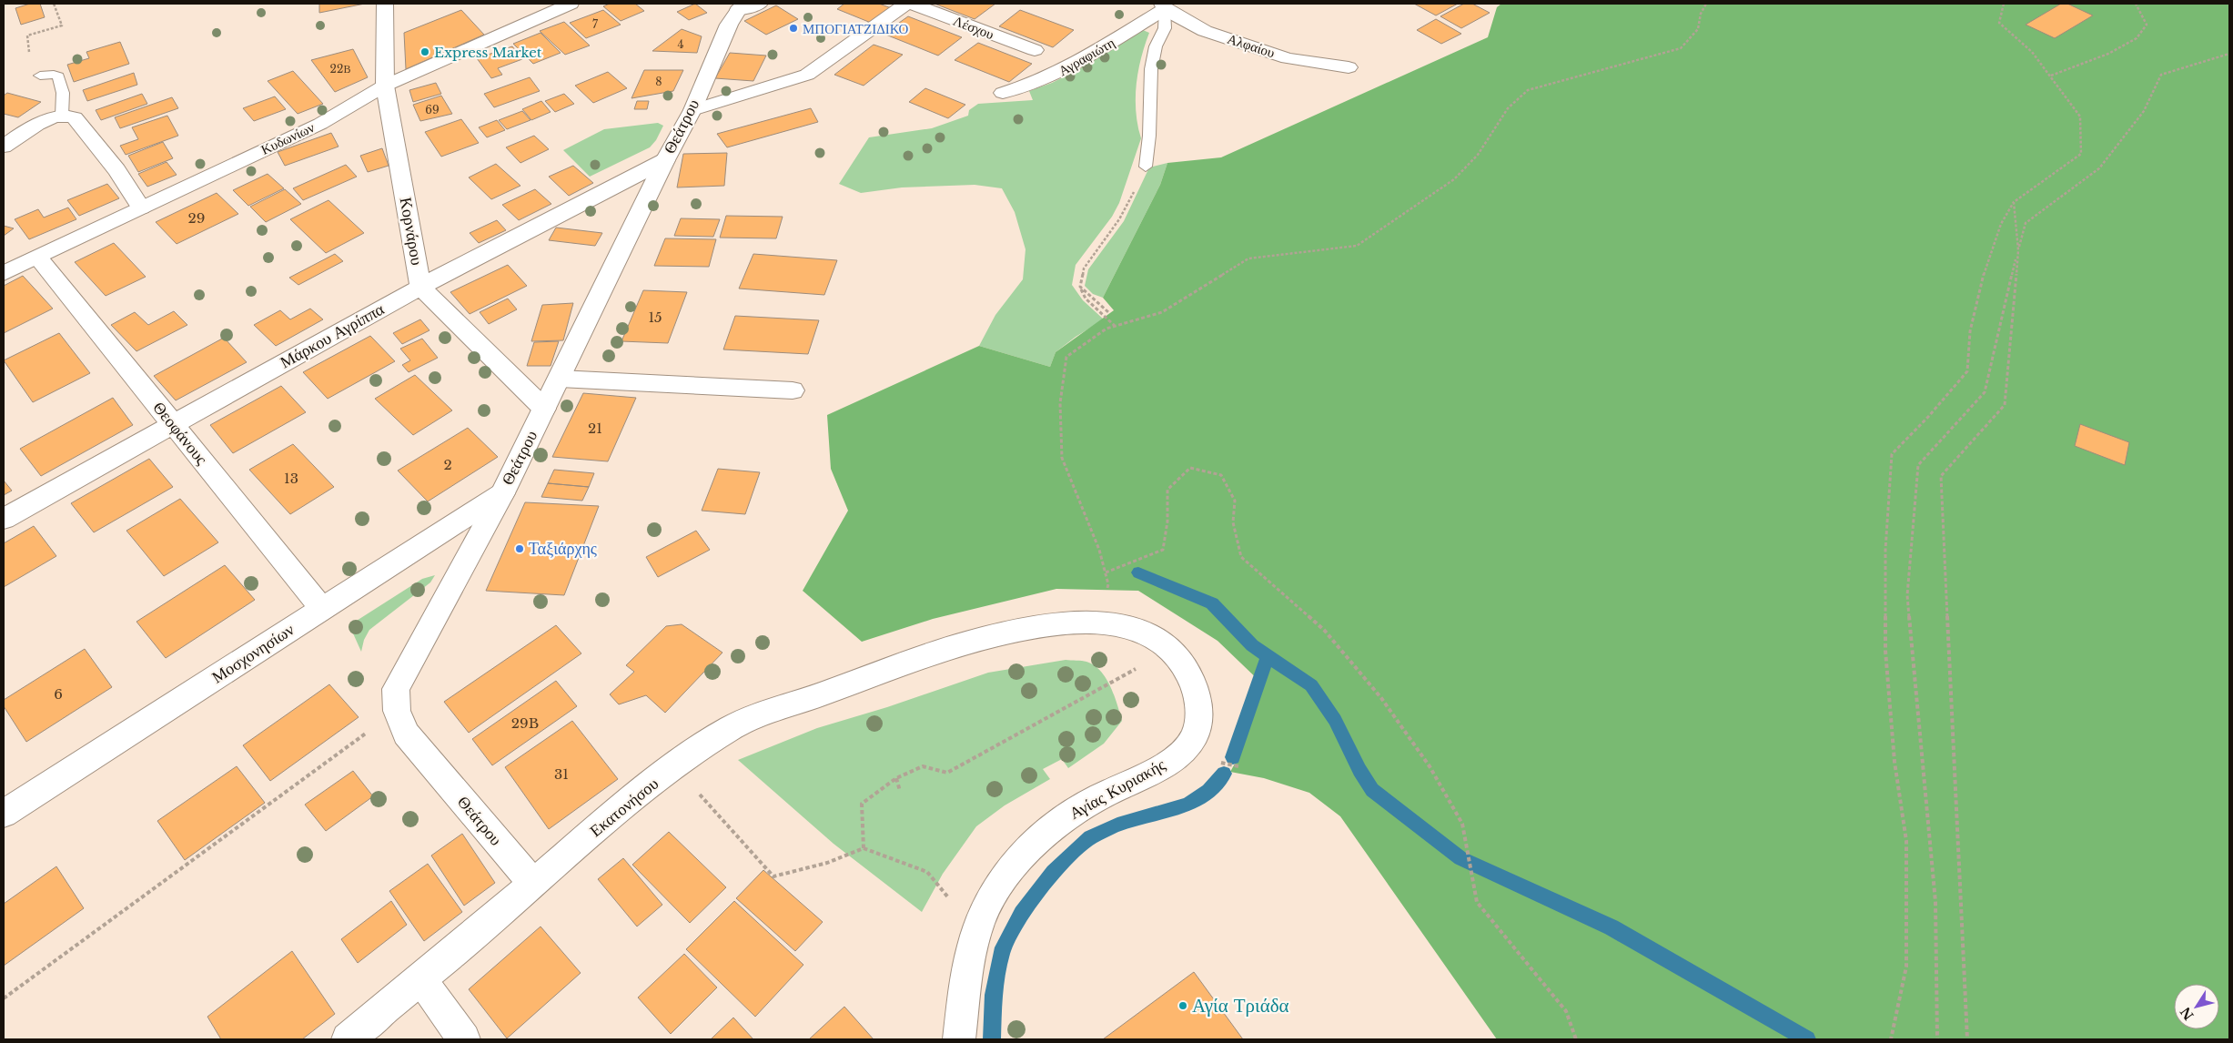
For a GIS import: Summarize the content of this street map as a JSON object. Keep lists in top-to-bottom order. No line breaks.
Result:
{"streets":{"street":["Λέσχου","Αλφαίου","Αγραφιώτη","Θεάτρου","Κυδωνίων","Κορνάρου","Μάρκου Αγρίππα","Θεοφάνους","Μοσχονησίων","Αγίας Κυριακής","Εκατονήσου"]},"crossings":[["Αλφαίου","Αγραφιώτη"],["Θεάτρου","Κορνάρου"],["Θεάτρου","Μάρκου Αγρίππα"],["Θεάτρου","Μοσχονησίων"],["Θεάτρου","Εκατονήσου"],["Κυδωνίων","Κορνάρου"],["Κυδωνίων","Θεοφάνους"],["Κορνάρου","Μάρκου Αγρίππα"],["Μάρκου Αγρίππα","Θεοφάνους"],["Θεοφάνους","Μοσχονησίων"],["Αγίας Κυριακής","Εκατονήσου"]],"places":["ΜΠΟΓΙΑΤΖΙΔΙΚΟ","Express Market","Ταξιάρχης","Αγία Τριάδα"],"house_numbers":["7","4","22Β","8","69","29","15","21","2","13","6","29B","31"],"north":"bottom left"}
